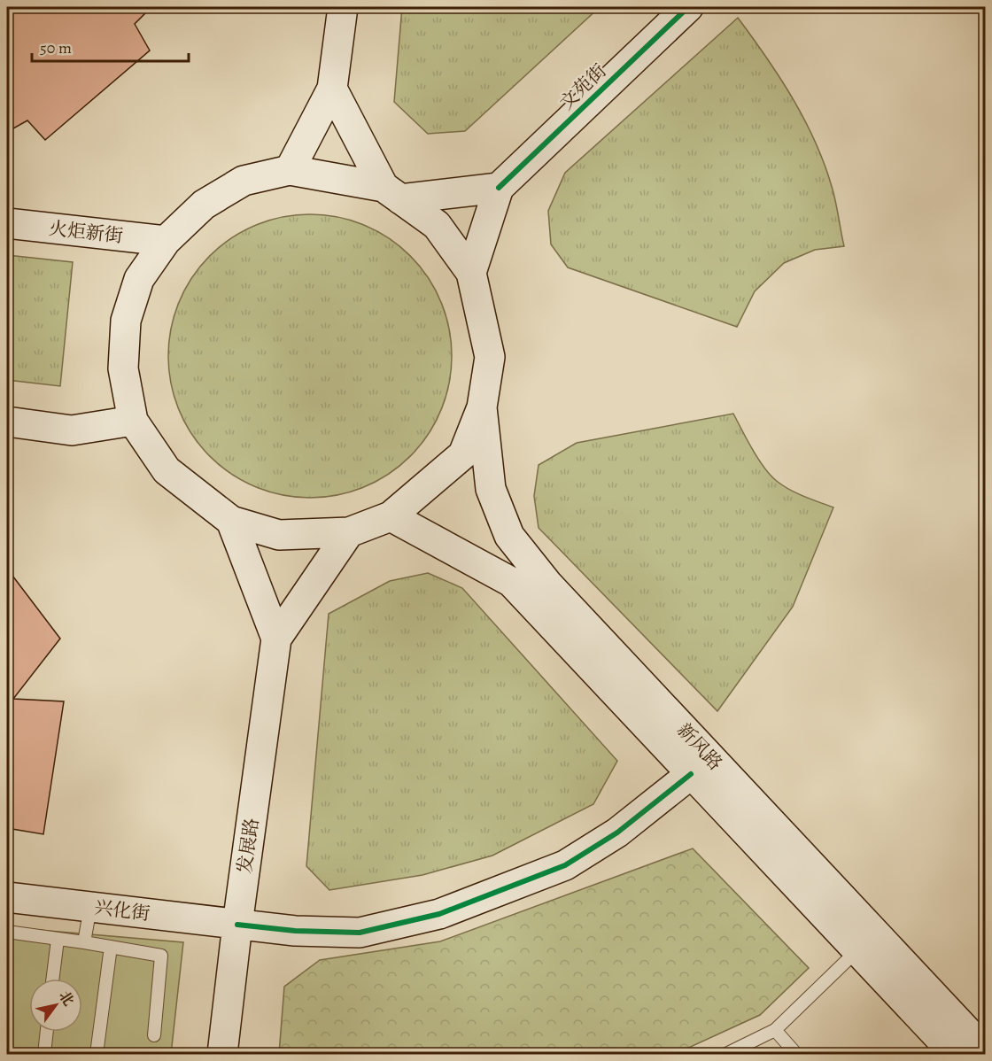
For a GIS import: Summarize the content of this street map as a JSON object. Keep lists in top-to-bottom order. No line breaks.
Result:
{"streets":{"main road":["文苑街","火炬新街","新风路","发展路","兴化街"]},"crossings":[["新风路","兴化街"],["发展路","兴化街"]],"scale_bar":"50 m","north":"top right"}
